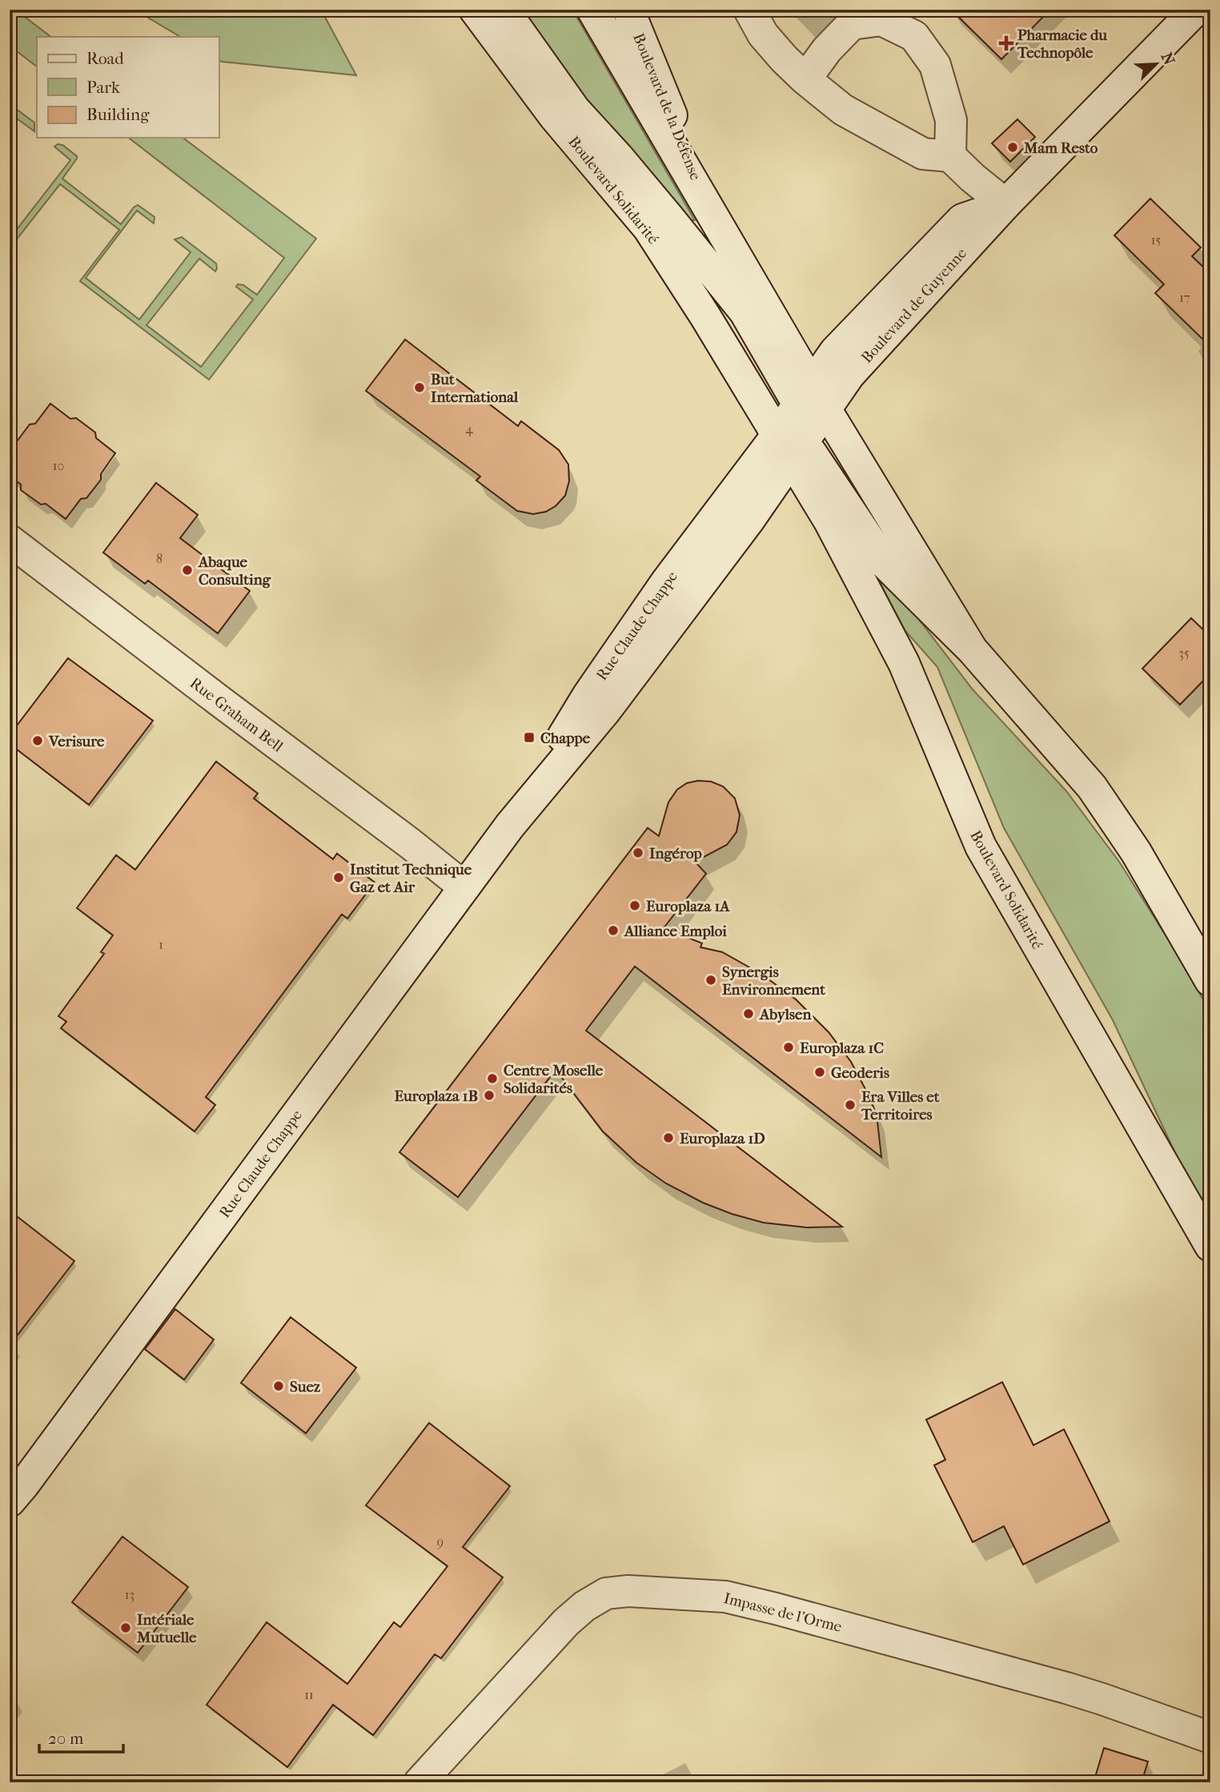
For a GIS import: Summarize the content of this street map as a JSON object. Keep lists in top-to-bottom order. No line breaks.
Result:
{"streets":{"main road":["Boulevard de la Défense","Boulevard Solidarité","Boulevard de Guyenne","Rue Claude Chappe","Rue Graham Bell","Impasse de l'Orme"]},"crossings":[["Boulevard de la Défense","Boulevard Solidarité"],["Boulevard Solidarité","Boulevard de Guyenne"],["Boulevard Solidarité","Rue Claude Chappe"],["Boulevard de Guyenne","Rue Claude Chappe"],["Rue Claude Chappe","Rue Graham Bell"]],"places":{"health":["Pharmacie du Technopôle"],"other":["Mam Resto","But International","Abaque Consulting","Verisure","Ingérop","Institut Technique Gaz et Air","Europlaza 1A","Alliance Emploi","Synergis Environnement","Abylsen","Europlaza 1C","Geoderis","Centre Moselle Solidarités","Europlaza 1B","Era Villes et Territoires","Europlaza 1D","Suez","Intériale Mutuelle"],"transit":["Chappe"]},"house_numbers":["15","17","4","10","8","35","1","9","13","11"],"legend":["Road","Park","Building"],"scale_bar":"20 m","north":"top right"}
